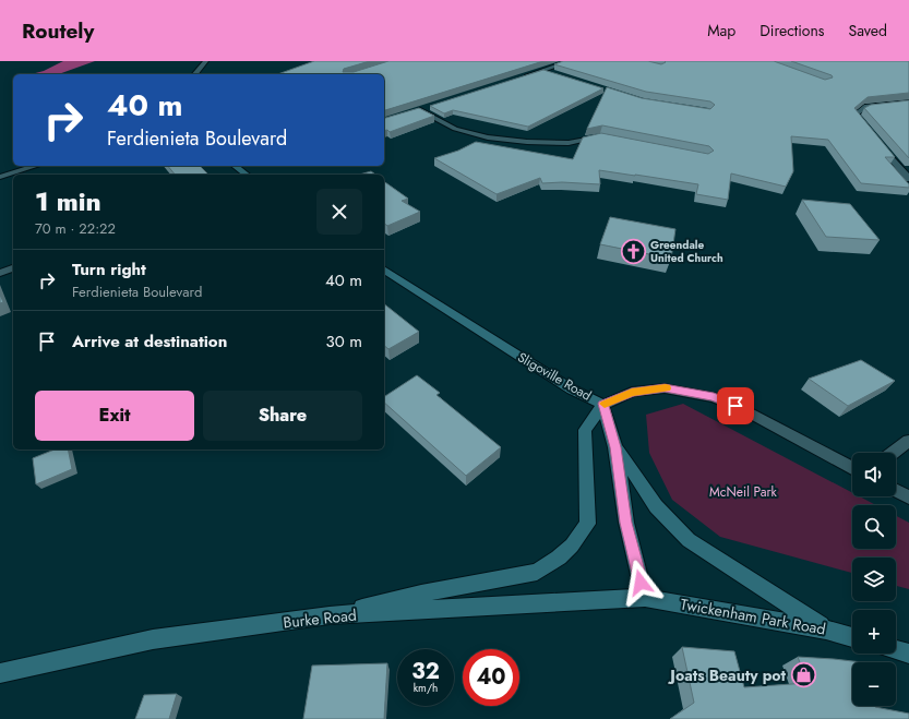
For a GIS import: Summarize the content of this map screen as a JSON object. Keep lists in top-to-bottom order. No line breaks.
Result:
{"streets":{"main road":["Sligoville Road","Twickenham Park Road","Burke Road"]},"crossings":[["Sligoville Road","Twickenham Park Road"],["Sligoville Road","Burke Road"],["Twickenham Park Road","Burke Road"]],"parks":["McNeil Park"],"places":{"church":["Greendale United Church"],"shop":["Joats Beauty pot"]},"page":{"header":"Routely","nav":["Map","Directions","Saved"],"turn":["40 m","Ferdienieta Boulevard"],"heading":["1 min","70 m · 22:22"],"list":[{"name":"Turn right","note":"Ferdienieta Boulevard","value":"40 m"},{"name":"Arrive at destination","value":"30 m"}],"buttons":["Exit","Share"],"map_buttons":["+","−"],"speed":"32 km/h","limit":"40"}}
